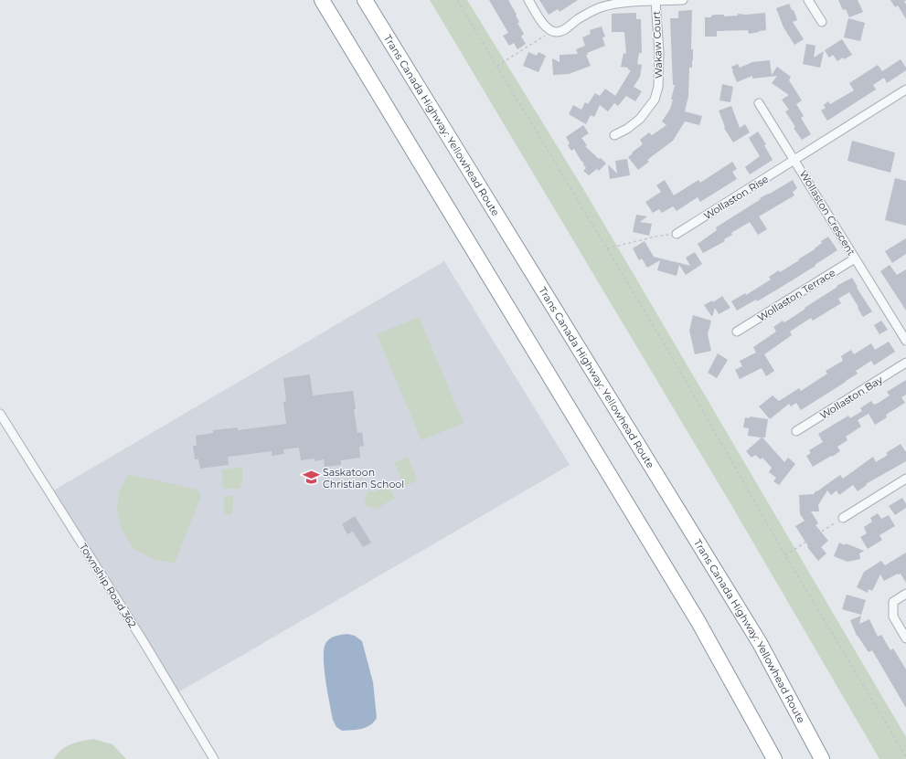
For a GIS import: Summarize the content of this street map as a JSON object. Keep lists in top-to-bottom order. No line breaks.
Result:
{"streets":{"highway":["Trans Canada Highway: Yellowhead Route"],"street":["Wakaw Court","Wollaston Rise","Wollaston Crescent","Wollaston Terrace","Wollaston Bay","Township Road 362"]},"crossings":[["Wollaston Rise","Wollaston Crescent"],["Wollaston Crescent","Wollaston Terrace"]],"places":{"school or university":["Saskatoon Christian School"]}}
